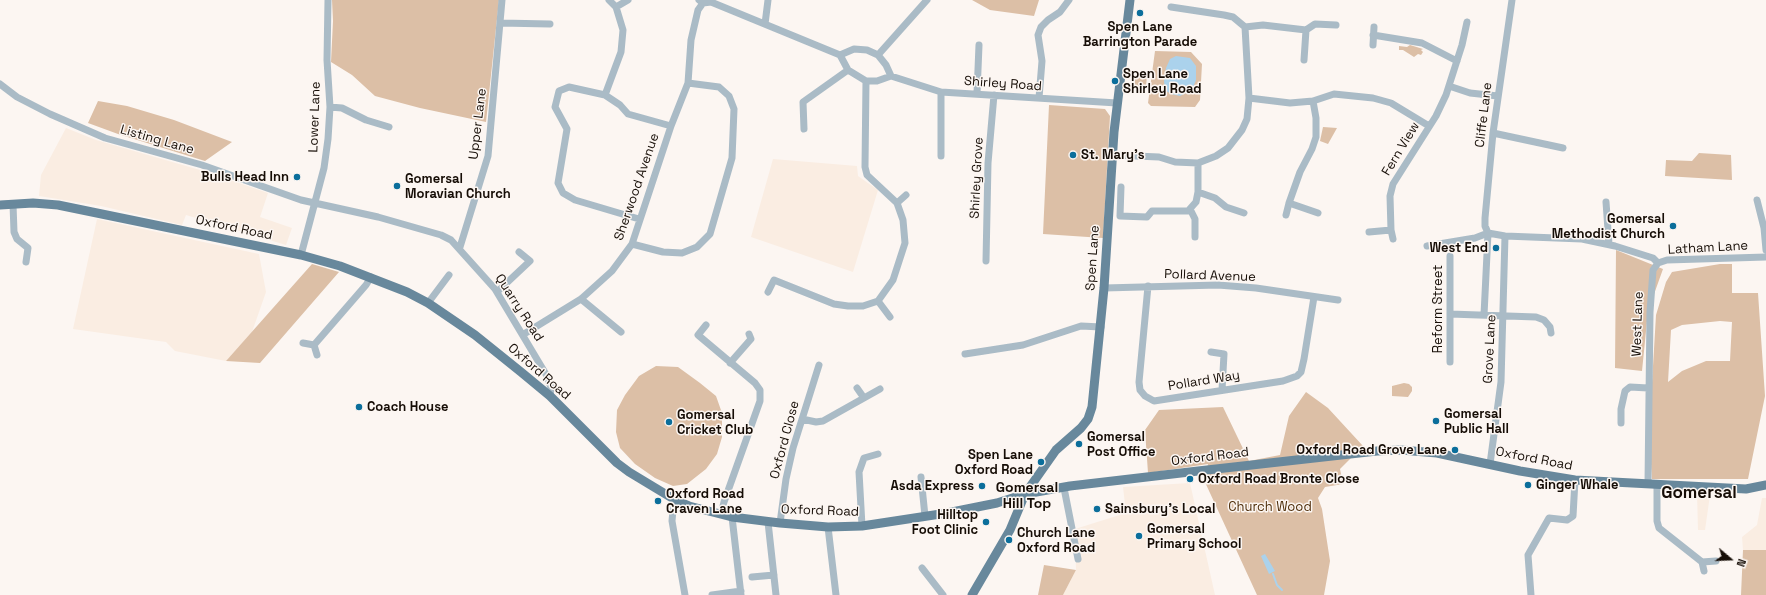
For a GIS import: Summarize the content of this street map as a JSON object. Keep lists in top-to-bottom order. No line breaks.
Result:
{"streets":{"main road":["Oxford Road","Spen Lane"],"street":["Shirley Road","Cliffe Lane","Lower Lane","Upper Lane","Listing Lane","Fern View","Shirley Grove","Sherwood Avenue","Latham Lane","Pollard Avenue","Quarry Road","Reform Street","West Lane","Grove Lane","Pollard Way","Oxford Close"]},"crossings":[["Shirley Road","Shirley Grove"],["Shirley Road","Spen Lane"],["Cliffe Lane","Latham Lane"],["Lower Lane","Listing Lane"],["Lower Lane","Oxford Road"],["Lower Lane","Quarry Road"],["Upper Lane","Quarry Road"],["Listing Lane","Quarry Road"],["Sherwood Avenue","Quarry Road"],["Oxford Road","Spen Lane"],["Oxford Road","Quarry Road"],["Oxford Road","West Lane"],["Oxford Road","Grove Lane"],["Oxford Road","Oxford Close"],["Latham Lane","West Lane"],["Latham Lane","Grove Lane"],["Spen Lane","Pollard Avenue"],["Pollard Avenue","Pollard Way"]],"districts":["Gomersal Hill Top","Gomersal"],"parks":["Church Wood"],"places":["Spen Lane Barrington Parade","Spen Lane Shirley Road","St. Mary's","Bulls Head Inn","Gomersal Moravian Church","Gomersal Methodist Church","West End","Coach House","Gomersal Public Hall","Gomersal Cricket Club","Gomersal Post Office","Oxford Road Grove Lane","Spen Lane Oxford Road","Oxford Road Bronte Close","Ginger Whale","Asda Express","Oxford Road Craven Lane","Sainsbury's Local","Hilltop Foot Clinic","Gomersal Primary School","Church Lane Oxford Road"],"north":"right"}
